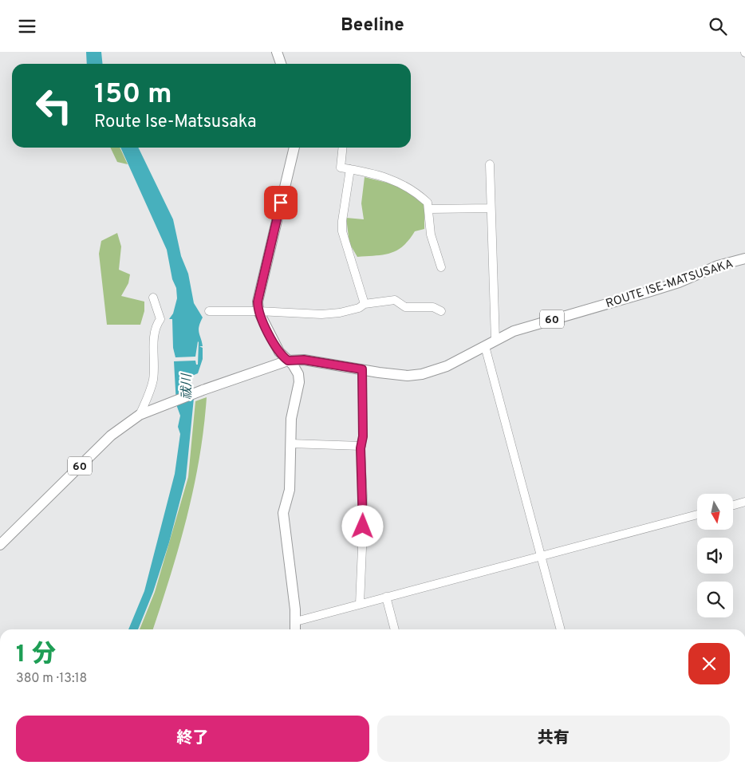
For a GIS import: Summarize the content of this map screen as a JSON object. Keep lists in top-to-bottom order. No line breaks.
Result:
{"streets":{"main road":["ROUTE ISE-MATSUSAKA","60"]},"water":["祓川"],"north":"bottom","page":{"header":"Beeline","turn":["150 m","Route Ise-Matsusaka"],"heading":["1 分","380 m · 13:18"],"buttons":["終了","共有"]}}
